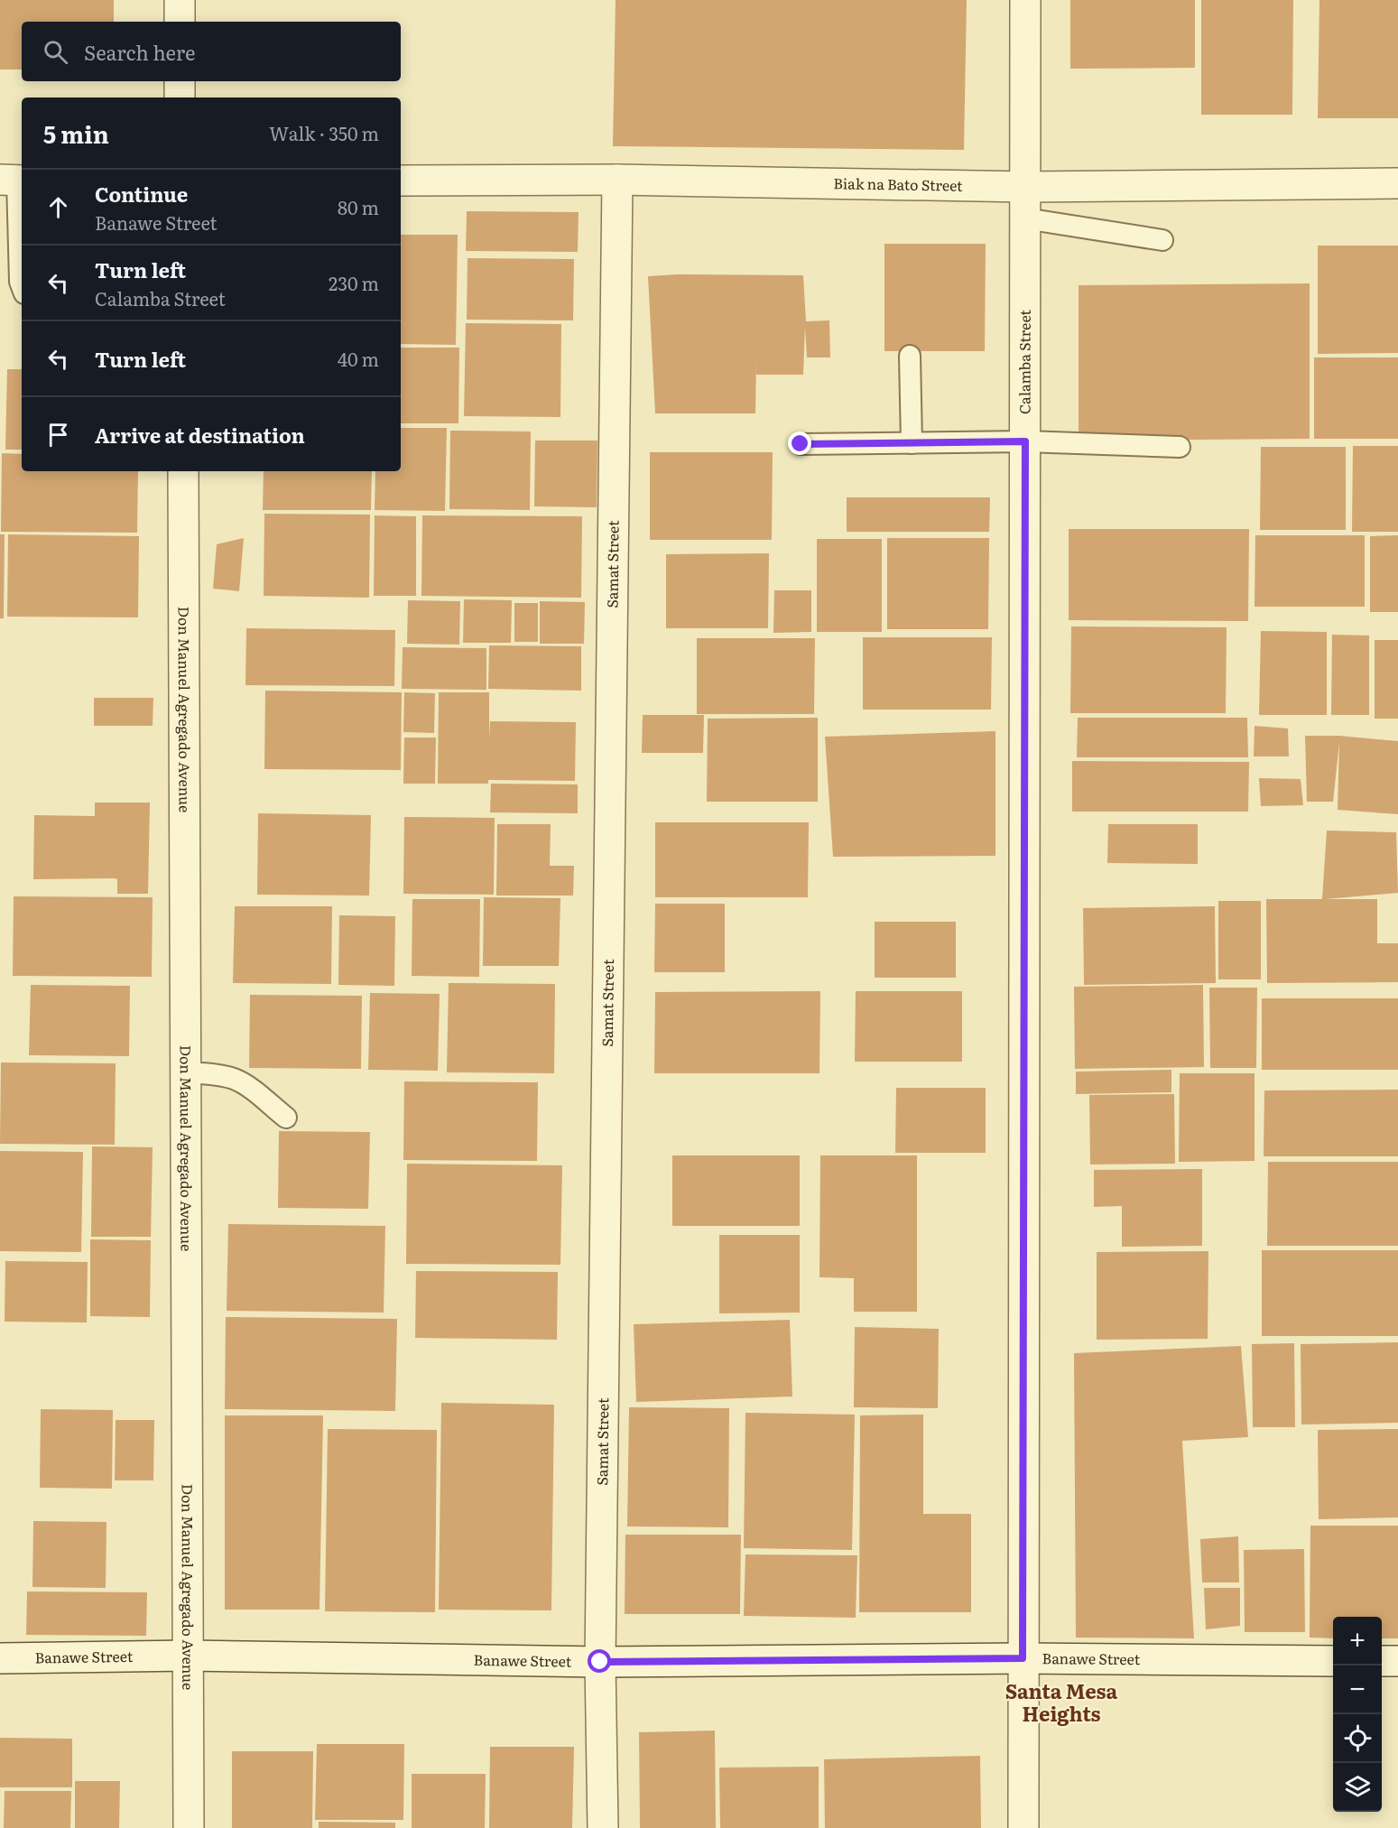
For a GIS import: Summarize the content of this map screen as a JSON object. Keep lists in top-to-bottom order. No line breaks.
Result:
{"streets":{"street":["Biak na Bato Street","Calamba Street","Samat Street","Don Manuel Agregado Avenue","Banawe Street"]},"crossings":[["Biak na Bato Street","Calamba Street"],["Biak na Bato Street","Samat Street"],["Calamba Street","Banawe Street"],["Samat Street","Banawe Street"],["Don Manuel Agregado Avenue","Banawe Street"]],"districts":["Santa Mesa Heights"],"page":{"search":"Search here","heading":["5 min","Walk · 350 m"],"list":[["Continue","Banawe Street","80 m"],["Turn left","Calamba Street","230 m"],["Turn left","40 m"],"Arrive at destination"],"map_buttons":["+","−"]}}
